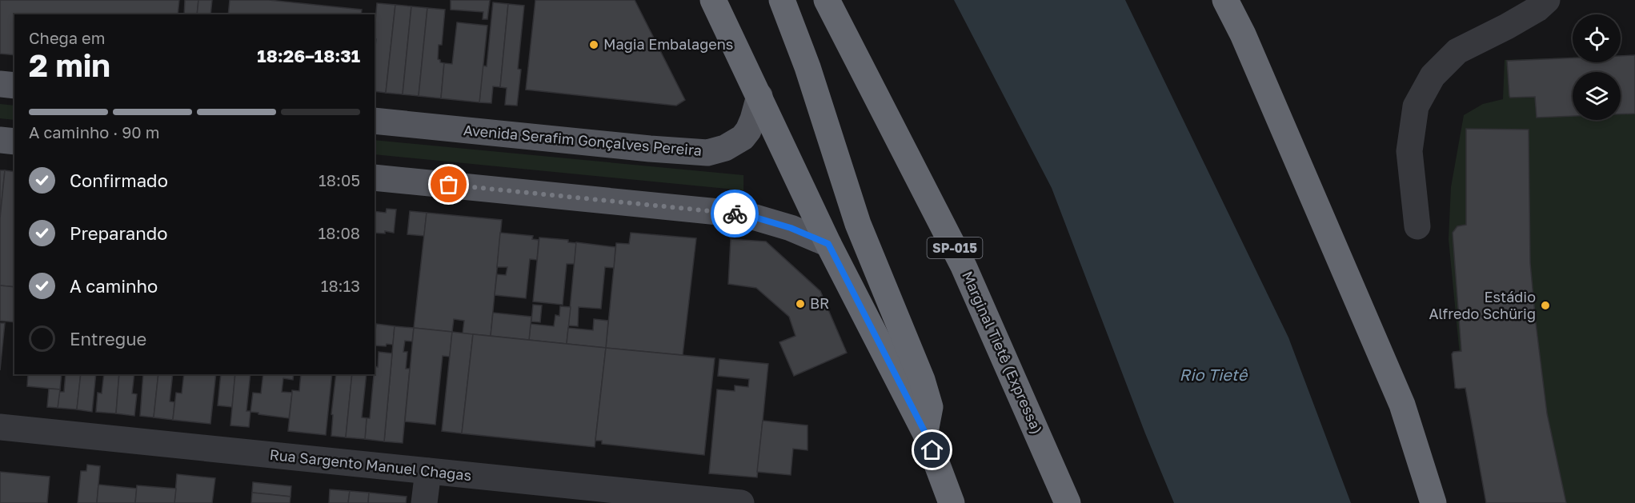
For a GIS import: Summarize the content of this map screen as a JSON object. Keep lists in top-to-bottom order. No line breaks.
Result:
{"streets":{"highway":["SP-015","Marginal Tietê (Expressa)"],"main road":["Avenida Serafim Gonçalves Pereira"],"street":["Rua Sargento Manuel Chagas"]},"water":["Rio Tietê"],"places":["Magia Embalagens","BR","Estádio Alfredo Schürig"],"page":{"heading":["2 min","Chega em","18:26–18:31"],"bar":"A caminho · 90 m","list":[["Confirmado","18:05"],["Preparando","18:08"],["A caminho","18:13"],"Entregue"]}}
